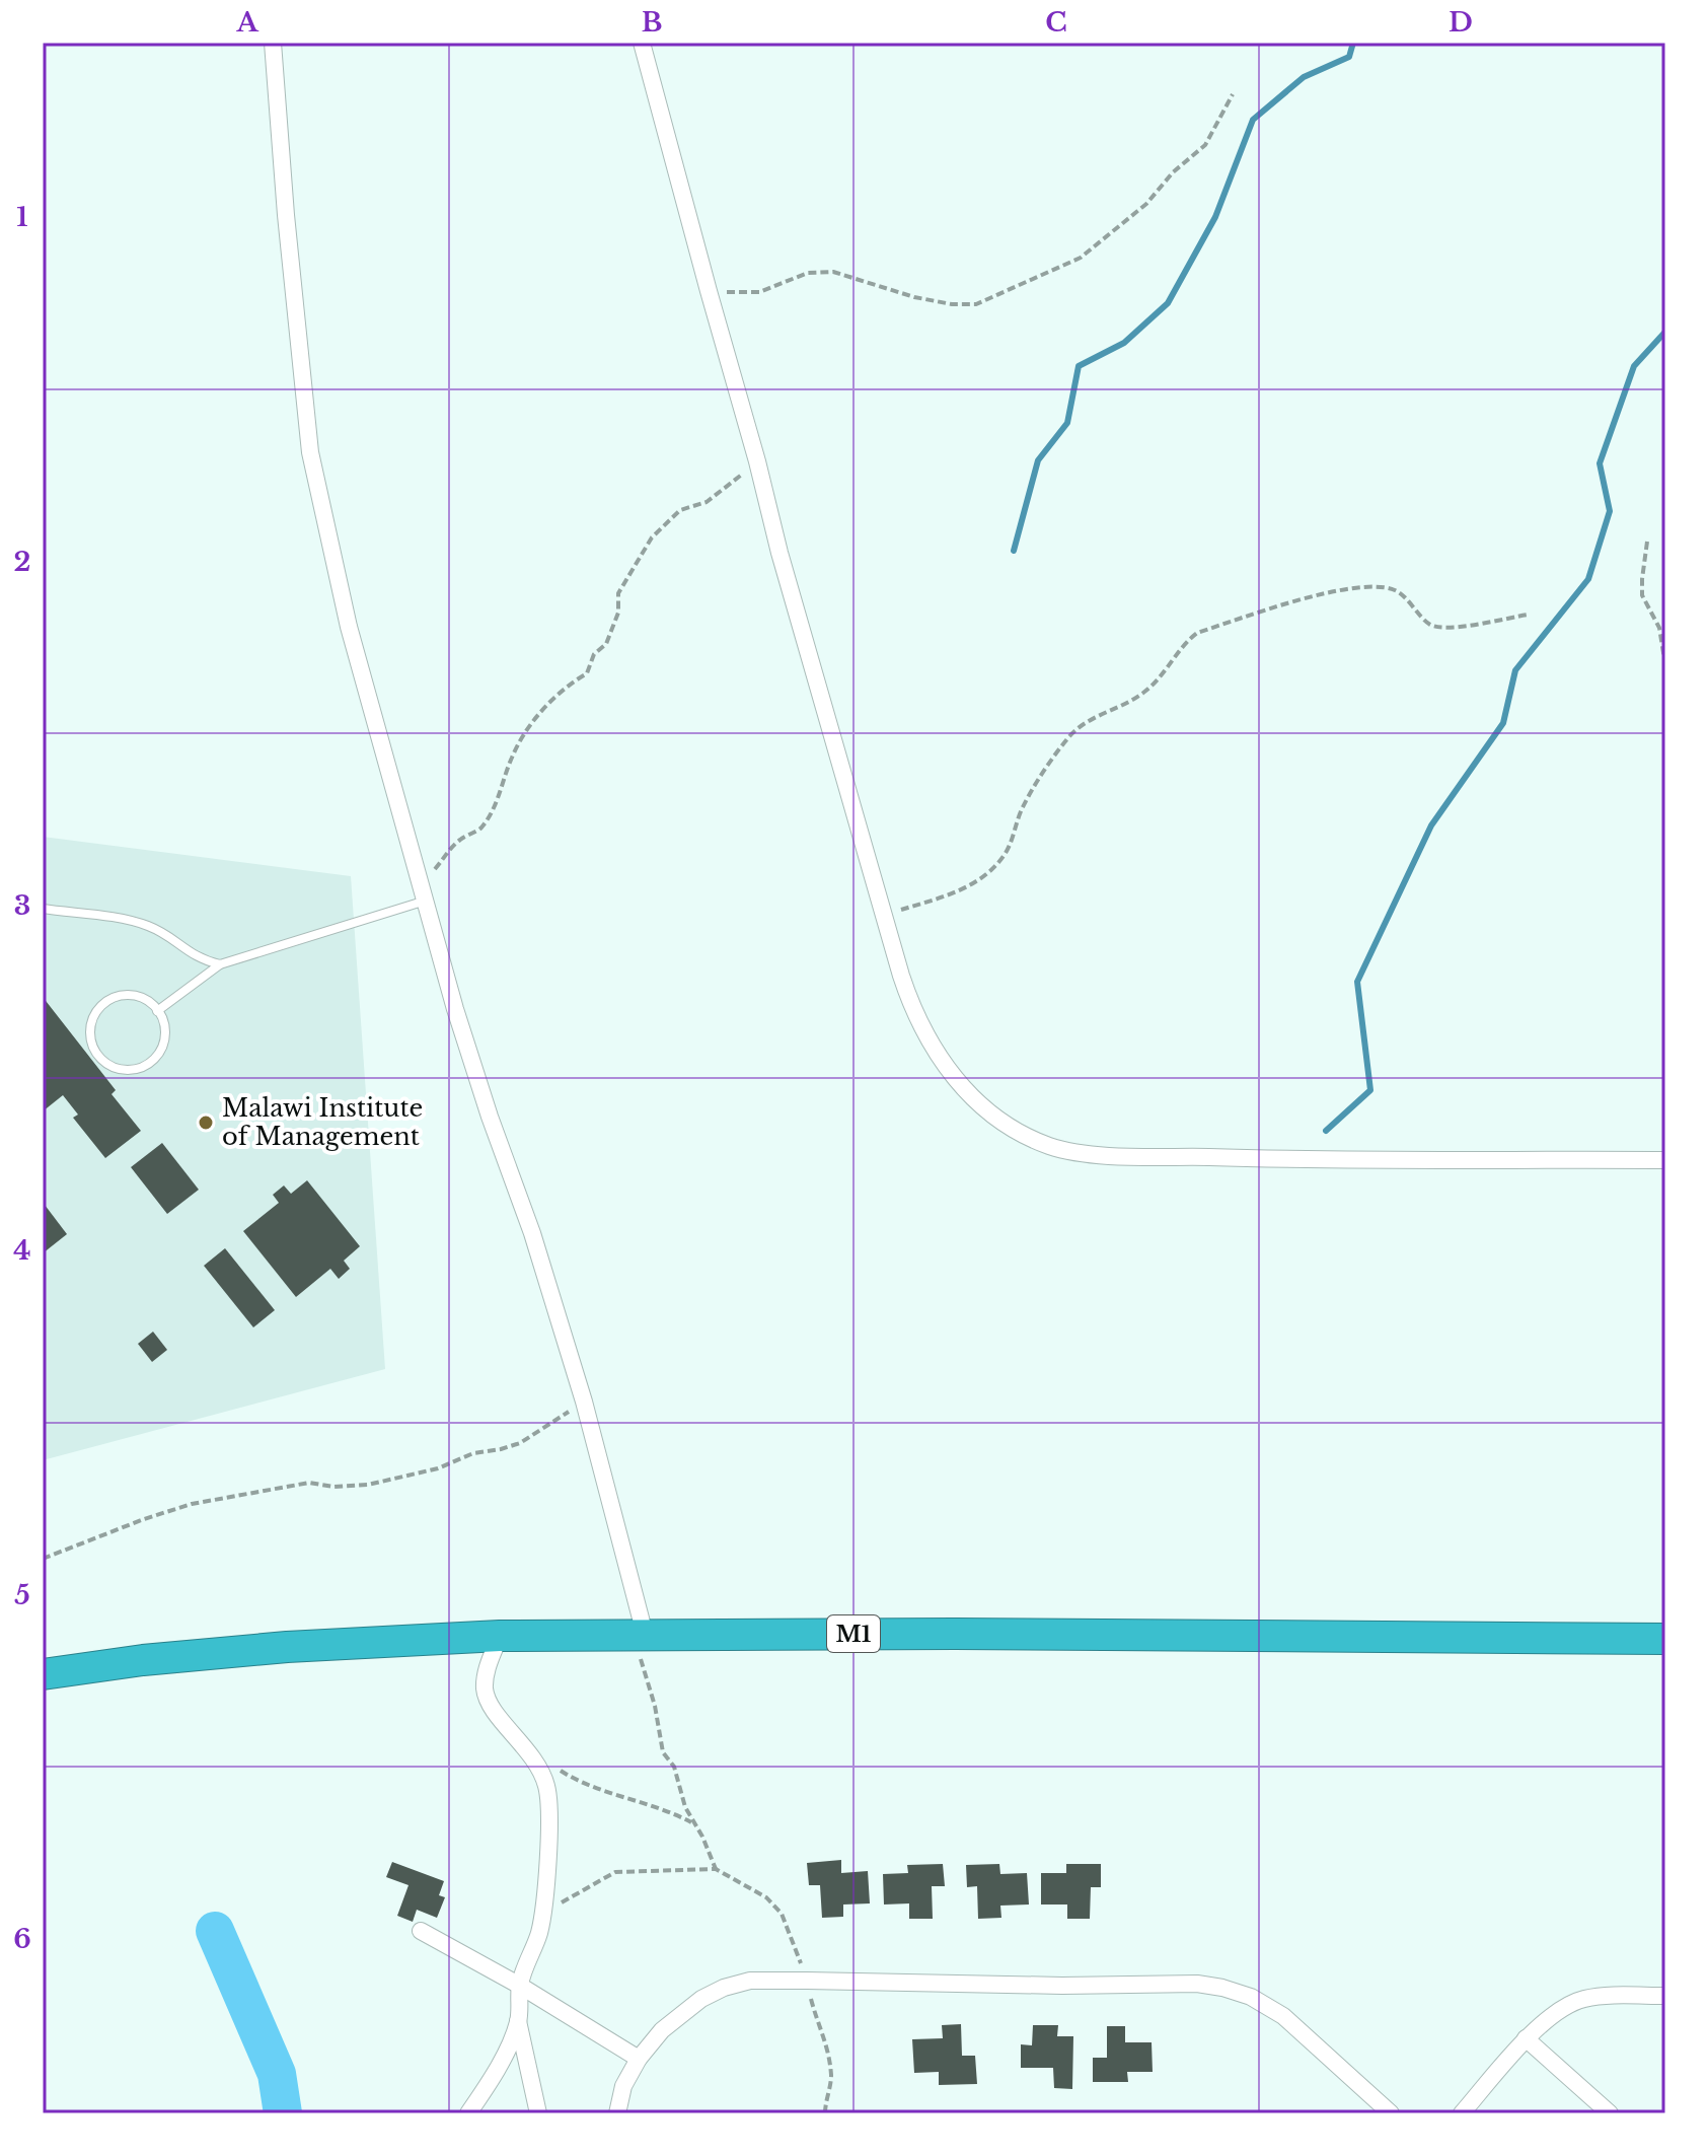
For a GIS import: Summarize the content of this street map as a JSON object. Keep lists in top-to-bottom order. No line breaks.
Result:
{"streets":{"highway":["M1"]},"places":["Malawi Institute of Management"],"grid":{"columns":["A","B","C","D"],"rows":["1","2","3","4","5","6"]}}
